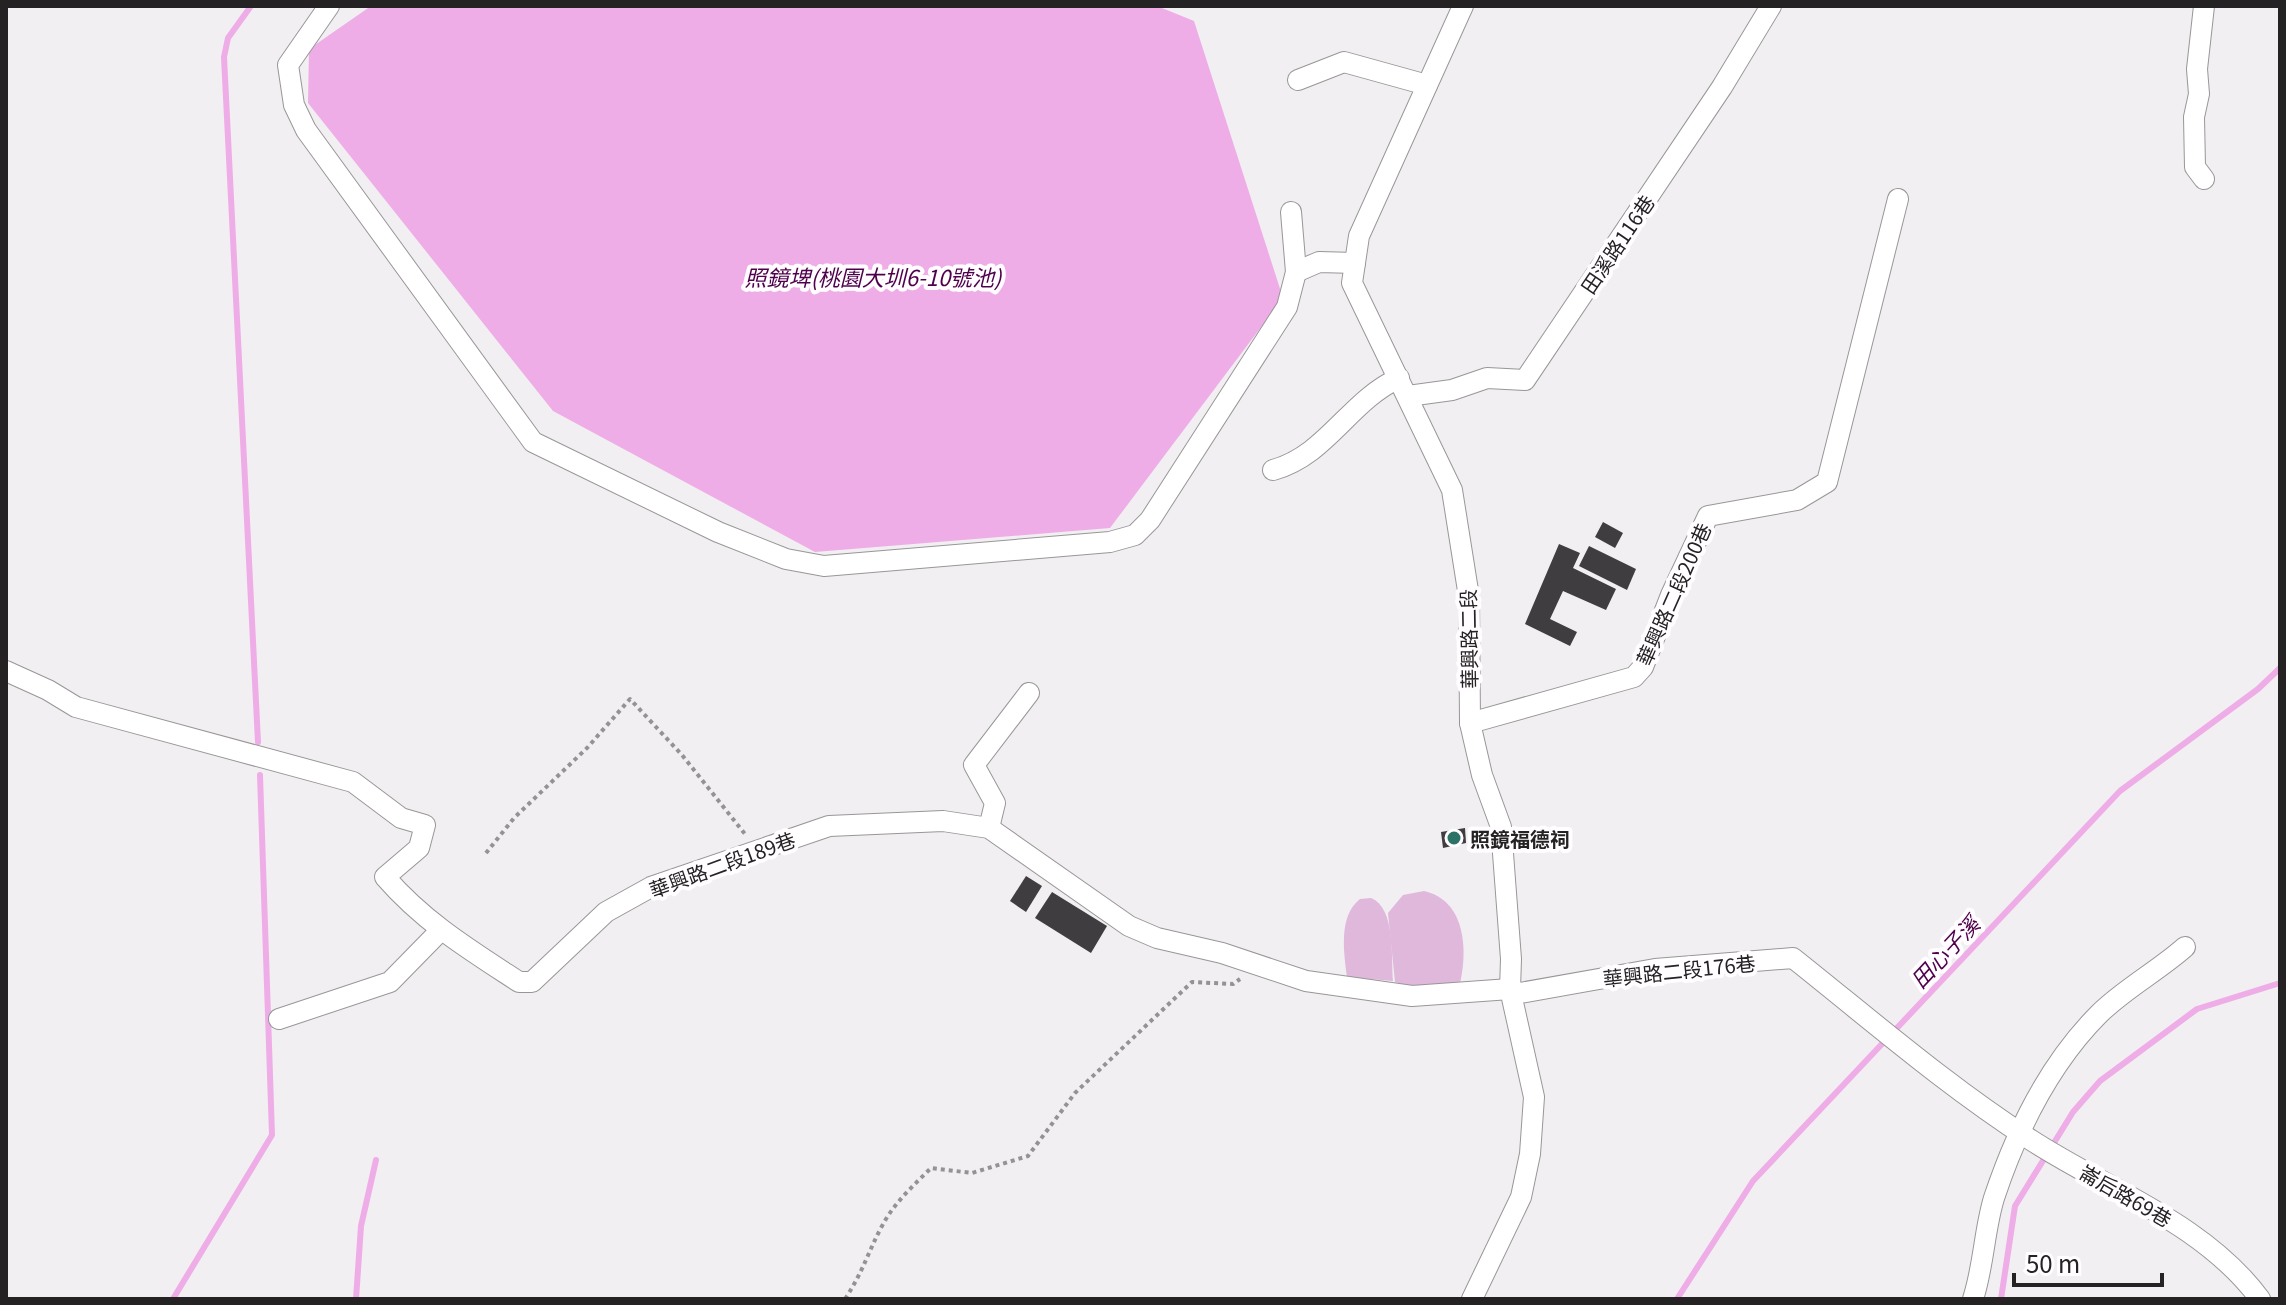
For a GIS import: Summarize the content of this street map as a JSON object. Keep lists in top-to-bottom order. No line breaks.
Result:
{"streets":{"street":["田溪路116巷","華興路二段200巷","華興路二段","華興路二段189巷","華興路二段176巷","崙后路69巷"]},"crossings":[["田溪路116巷","華興路二段"],["華興路二段200巷","華興路二段"],["華興路二段","華興路二段189巷"],["華興路二段","華興路二段176巷"],["華興路二段189巷","華興路二段176巷"],["華興路二段176巷","崙后路69巷"]],"water":["照鏡埤(桃園大圳6-10號池)","田心子溪"],"places":["照鏡福德祠"],"scale_bar":"50 m"}
